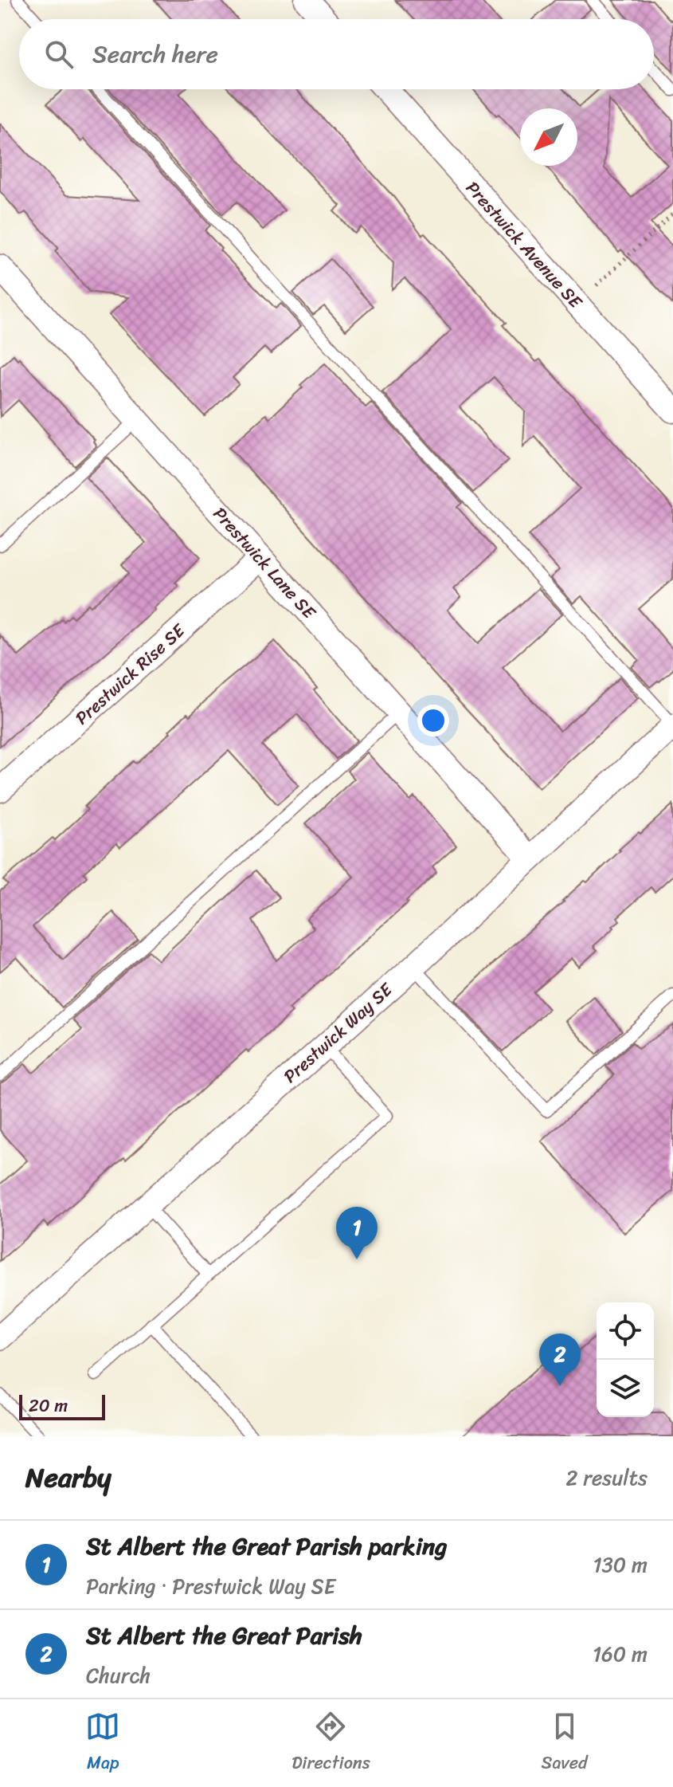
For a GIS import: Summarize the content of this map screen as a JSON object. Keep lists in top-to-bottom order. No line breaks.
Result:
{"streets":{"street":["Prestwick Avenue SE","Prestwick Lane SE","Prestwick Rise SE","Prestwick Way SE"]},"crossings":[["Prestwick Lane SE","Prestwick Rise SE"],["Prestwick Lane SE","Prestwick Way SE"]],"scale_bar":"20 m","north":"bottom left","page":{"search":"Search here","pins":["1","2"],"scale":"20 m","heading":["Nearby","2 results"],"list":[{"mark":"1","name":"St Albert the Great Parish parking","note":"Parking · Prestwick Way SE","value":"130 m"},{"mark":"2","name":"St Albert the Great Parish","note":"Church","value":"160 m"}],"nav":["Map","Directions","Saved"]}}
